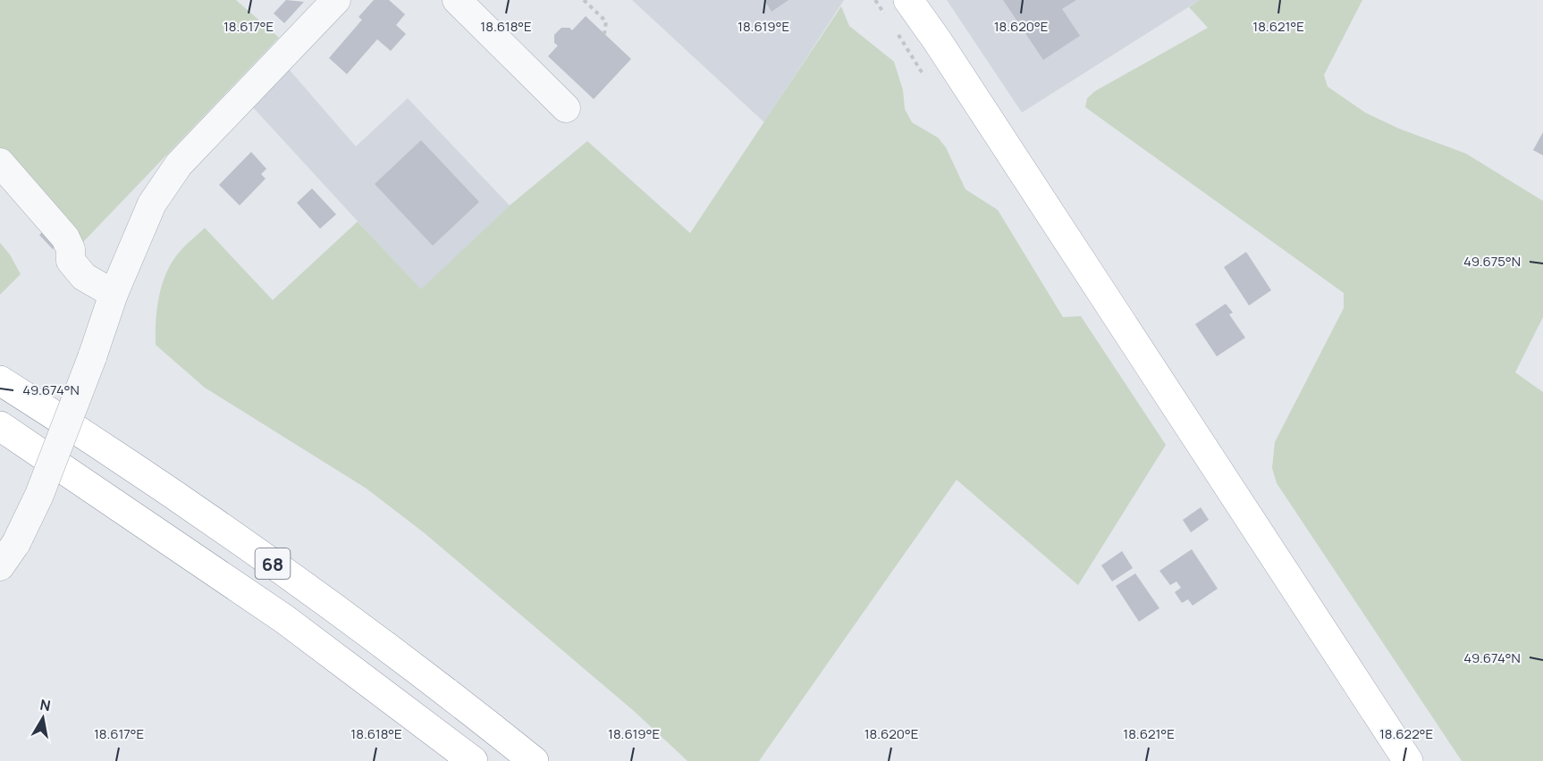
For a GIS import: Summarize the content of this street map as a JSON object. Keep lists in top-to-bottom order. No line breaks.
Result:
{"streets":{"main road":["68"]},"north":"top","coordinates":["18.617°E","18.618°E","18.619°E","18.620°E","18.621°E","49.675°N","49.674°N","18.622°E"]}
